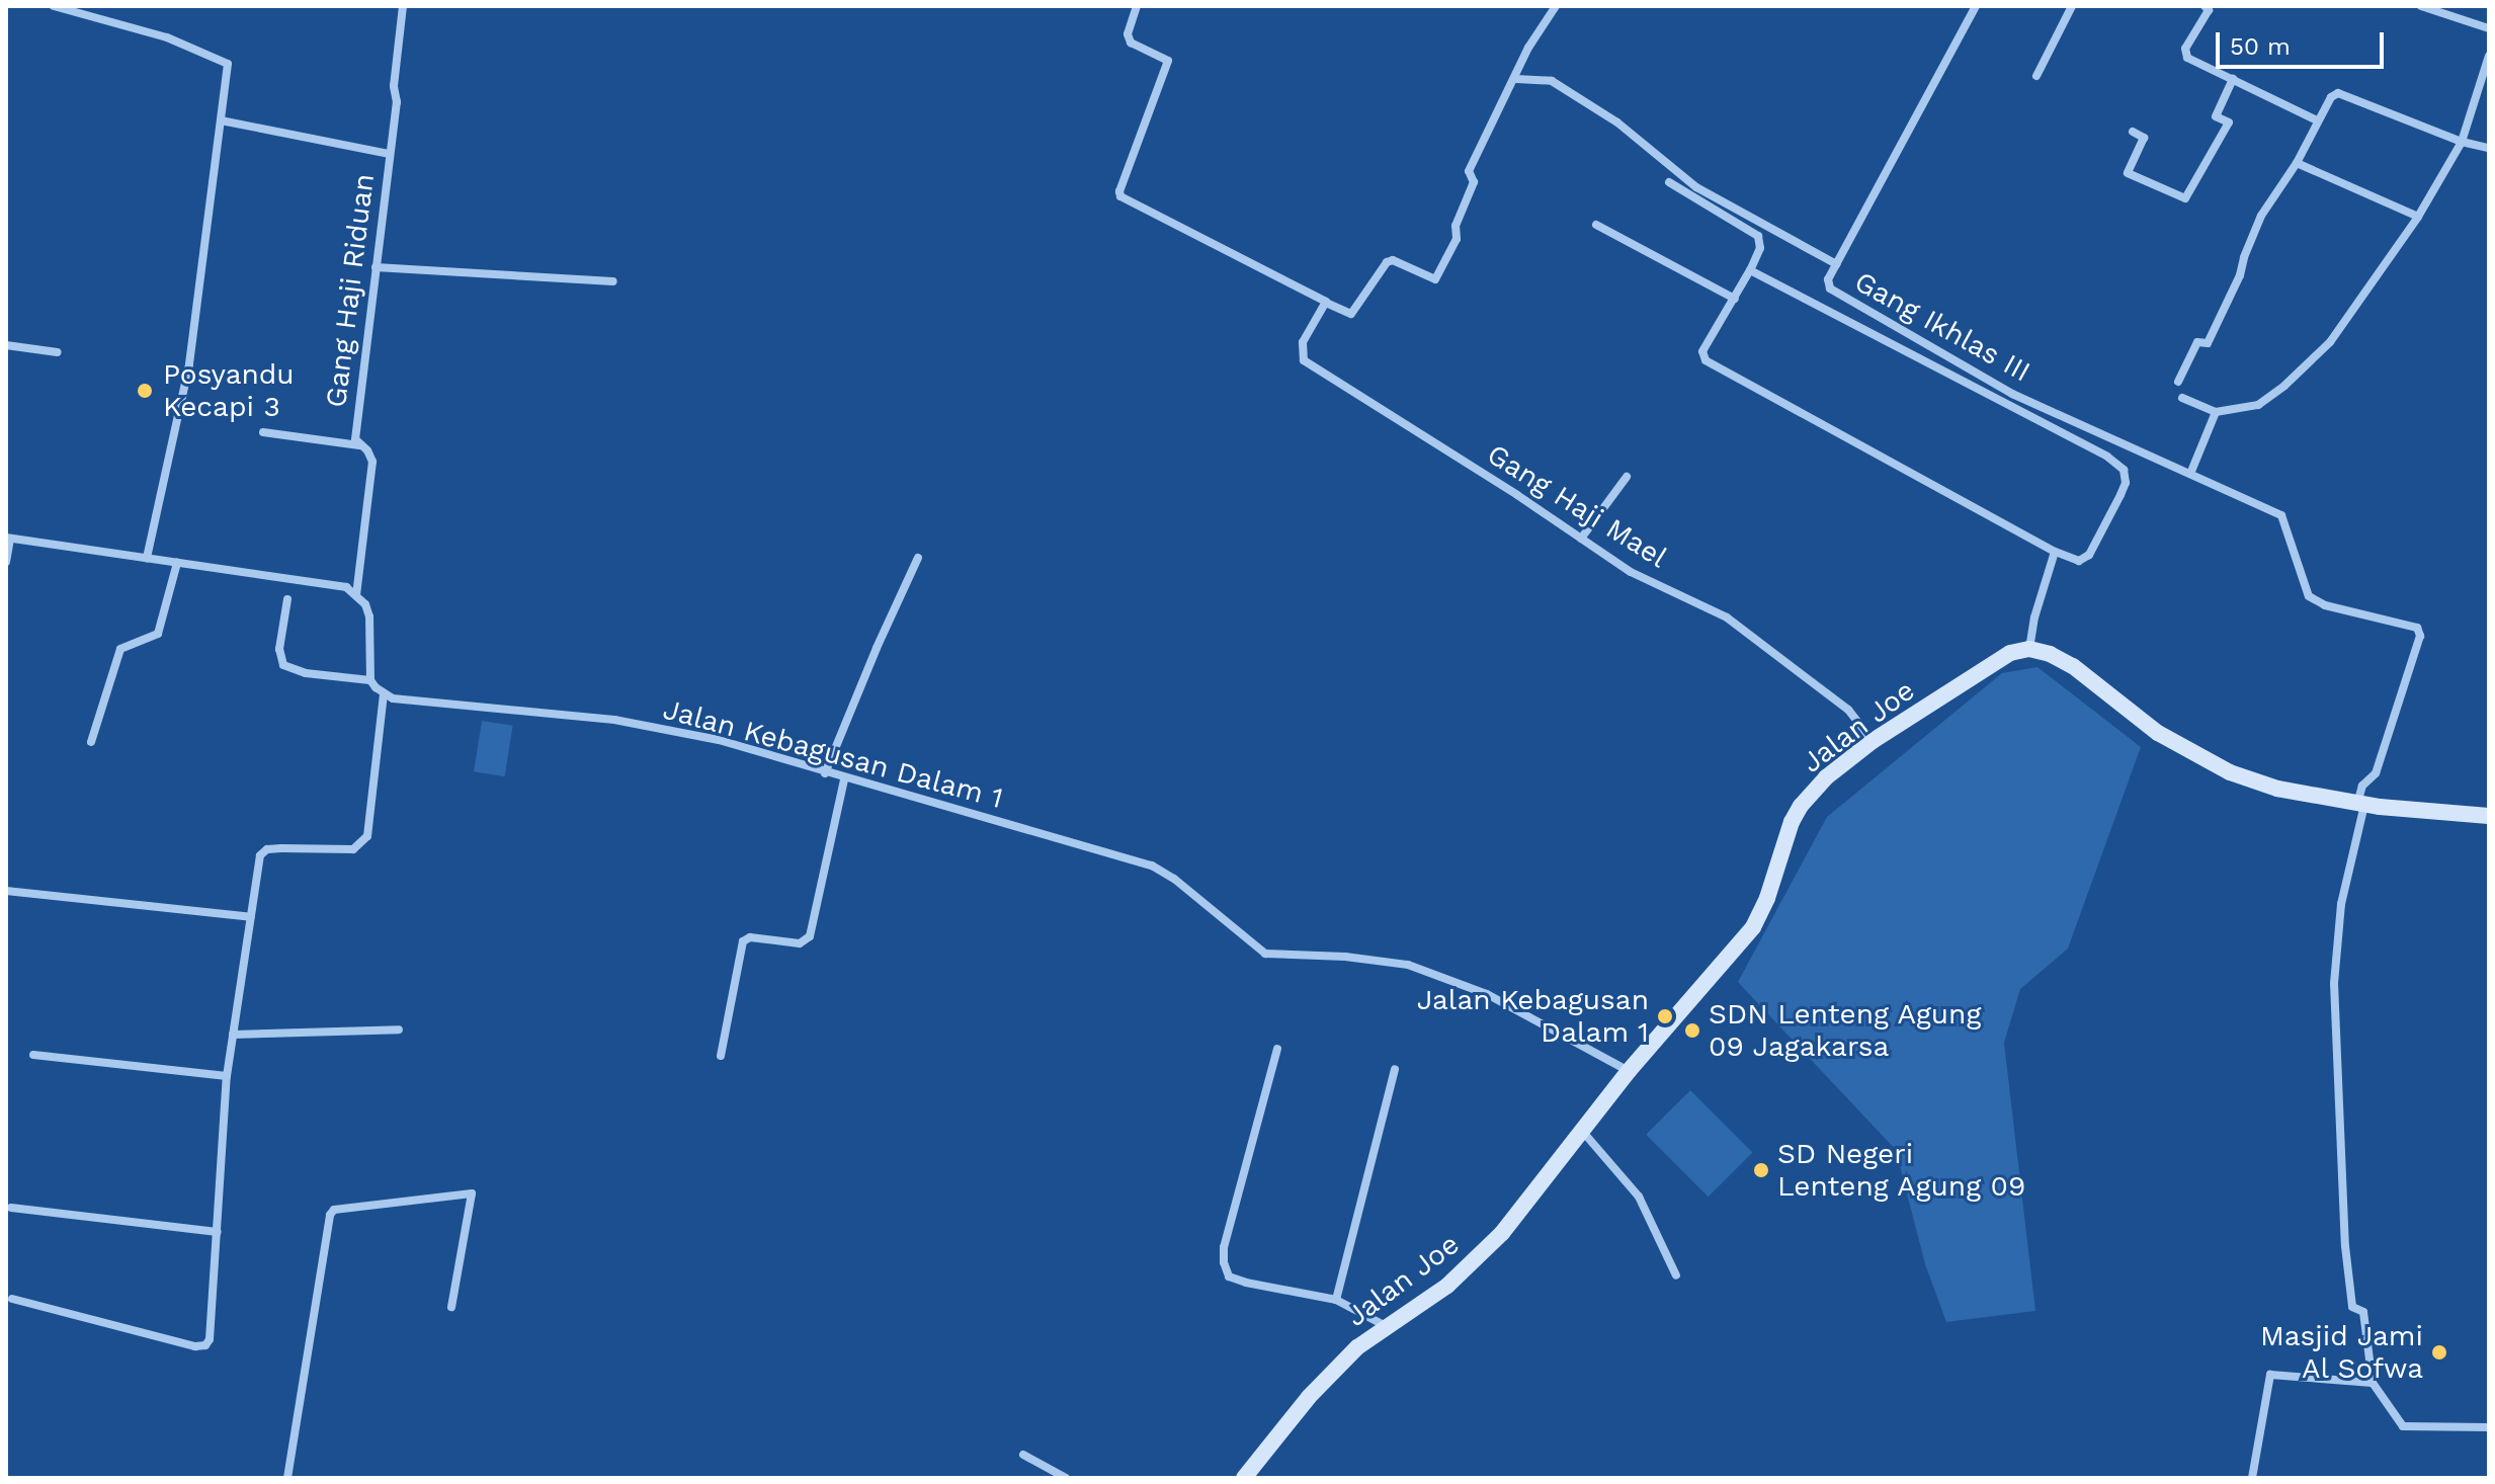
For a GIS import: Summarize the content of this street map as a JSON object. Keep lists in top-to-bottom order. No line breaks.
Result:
{"streets":{"street":["Gang Haji Riduan","Gang Ikhlas III","Gang Haji Mael","Jalan Joe","Jalan Kebagusan Dalam 1"]},"crossings":[["Gang Haji Mael","Jalan Joe"],["Jalan Joe","Jalan Kebagusan Dalam 1"]],"places":["Posyandu Kecapi 3","Jalan Kebagusan Dalam 1","SDN Lenteng Agung 09 Jagakarsa","SD Negeri Lenteng Agung 09","Masjid Jami Al Sofwa"],"scale_bar":"50 m"}
